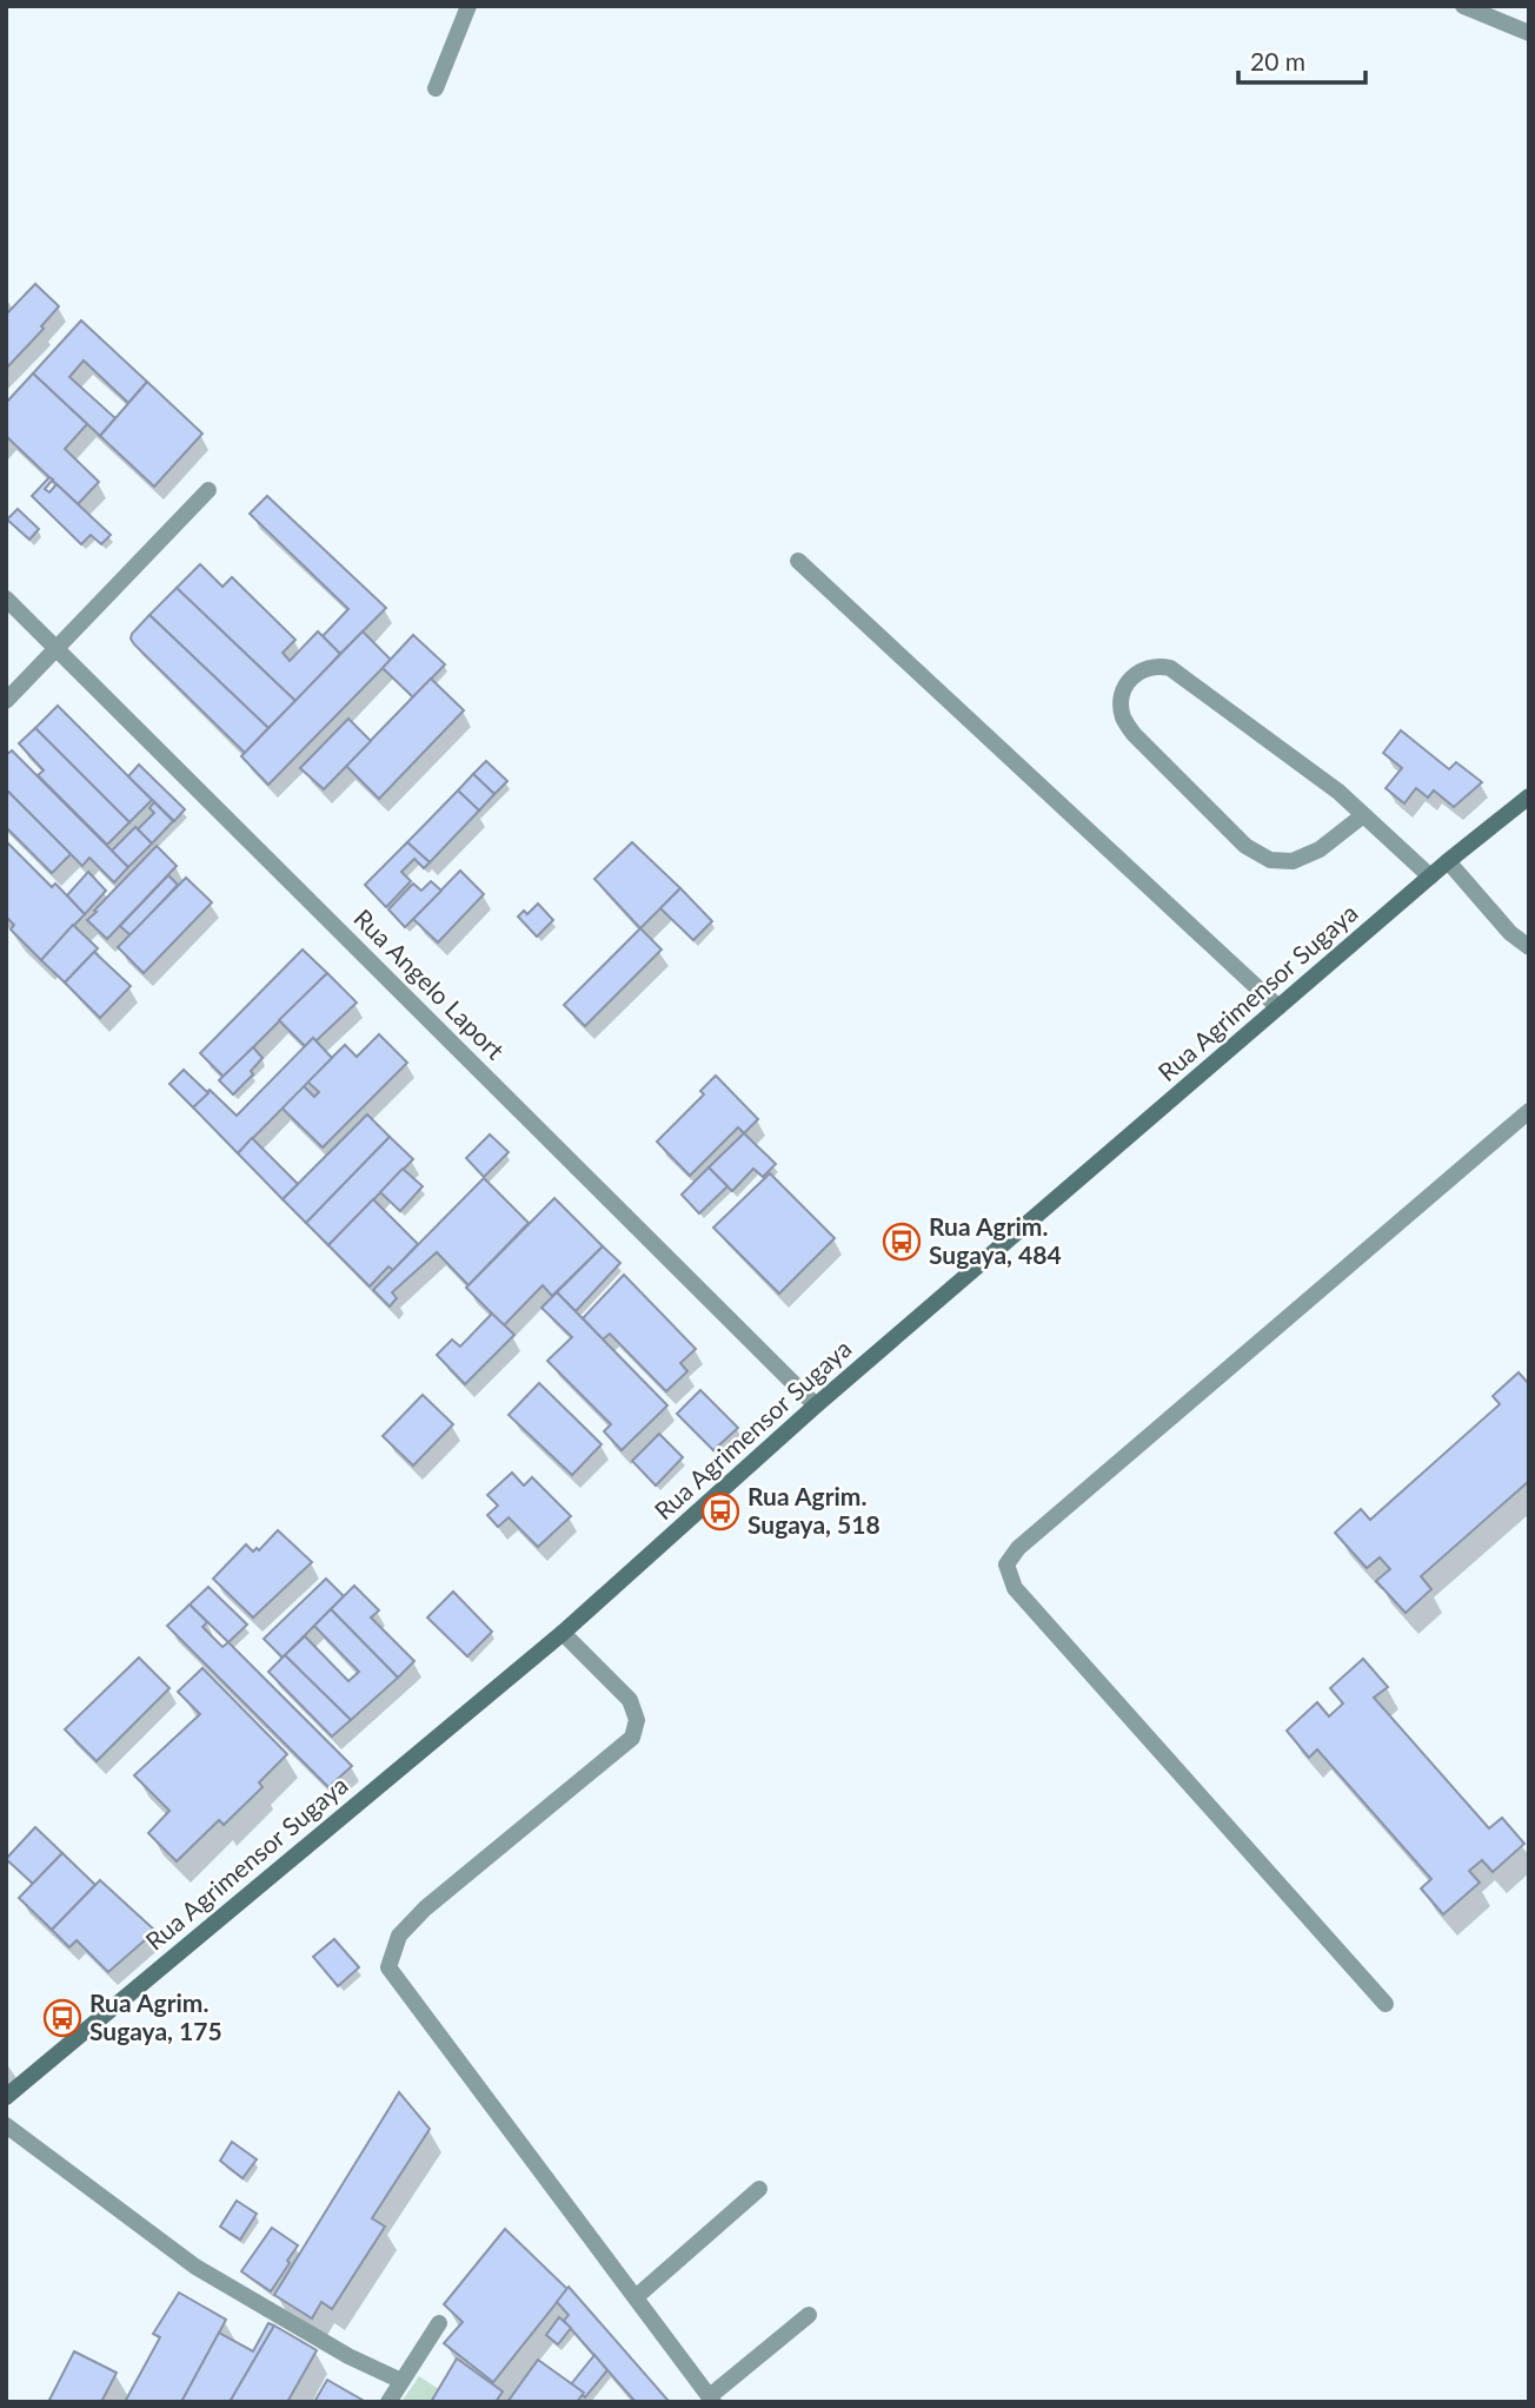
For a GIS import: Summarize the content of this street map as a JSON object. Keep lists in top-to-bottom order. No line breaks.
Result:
{"streets":{"main road":["Rua Agrimensor Sugaya"],"street":["Rua Angelo Laport"]},"crossings":[["Rua Angelo Laport","Rua Agrimensor Sugaya"]],"places":{"bus stop":["Rua Agrim. Sugaya, 484","Rua Agrim. Sugaya, 518","Rua Agrim. Sugaya, 175"]},"scale_bar":"20 m"}
